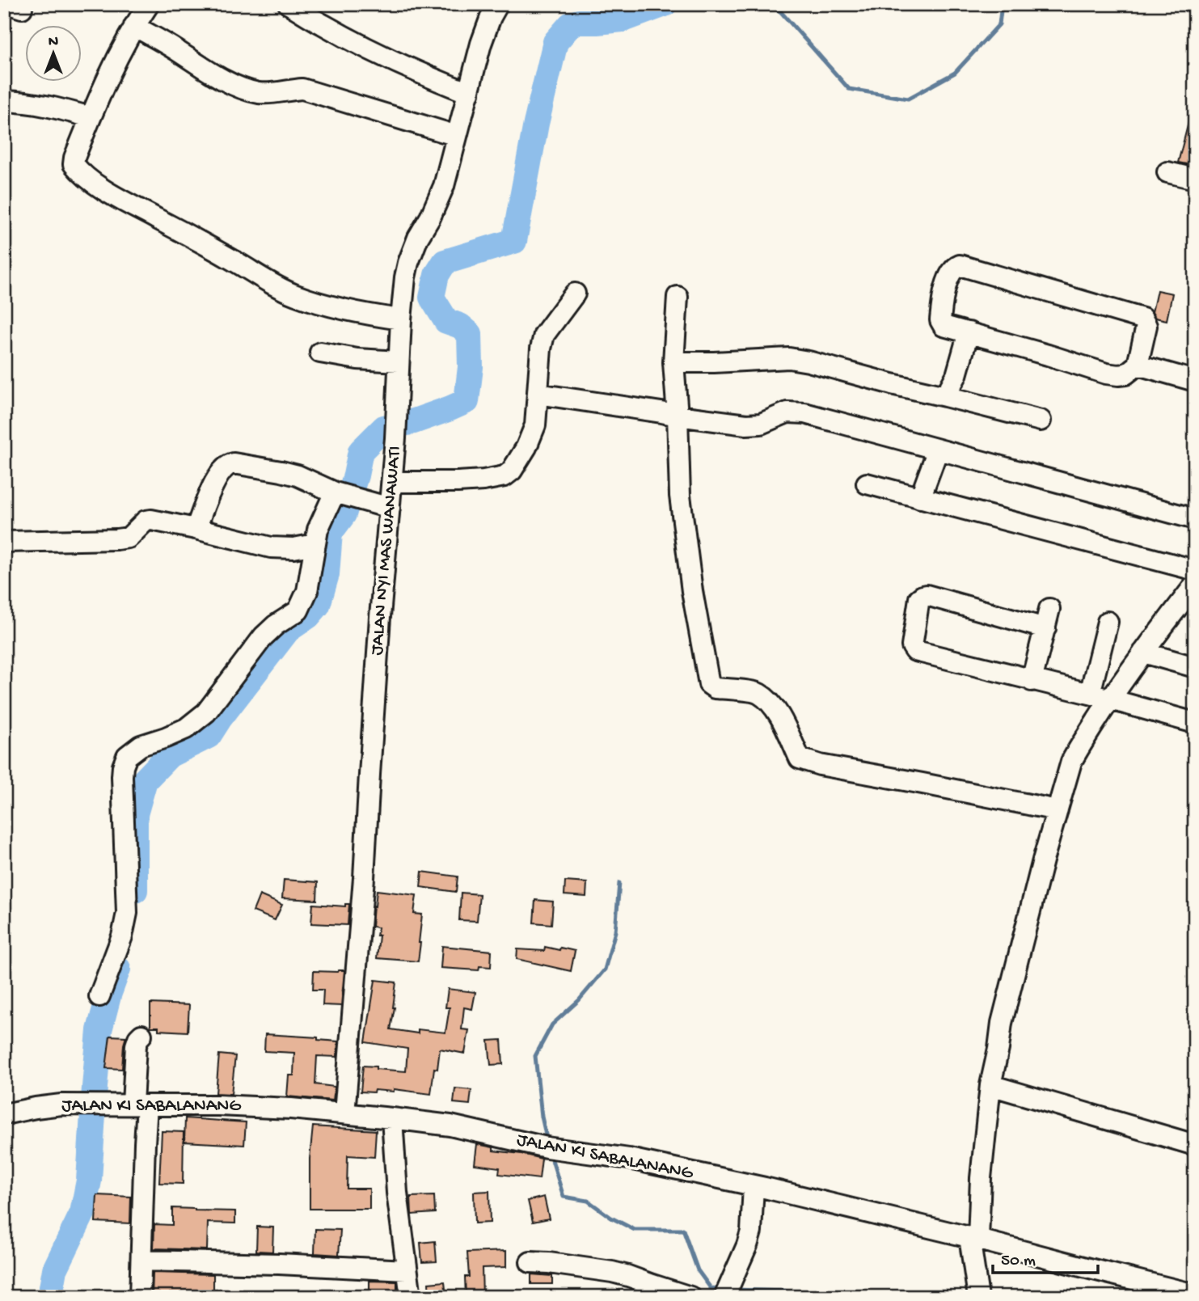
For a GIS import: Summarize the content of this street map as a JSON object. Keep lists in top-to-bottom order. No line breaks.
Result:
{"streets":{"street":["JALAN NYI MAS WANAWATI","JALAN KI SABALANANG"]},"crossings":[["JALAN NYI MAS WANAWATI","JALAN KI SABALANANG"]],"scale_bar":"50 m","north":"top"}
